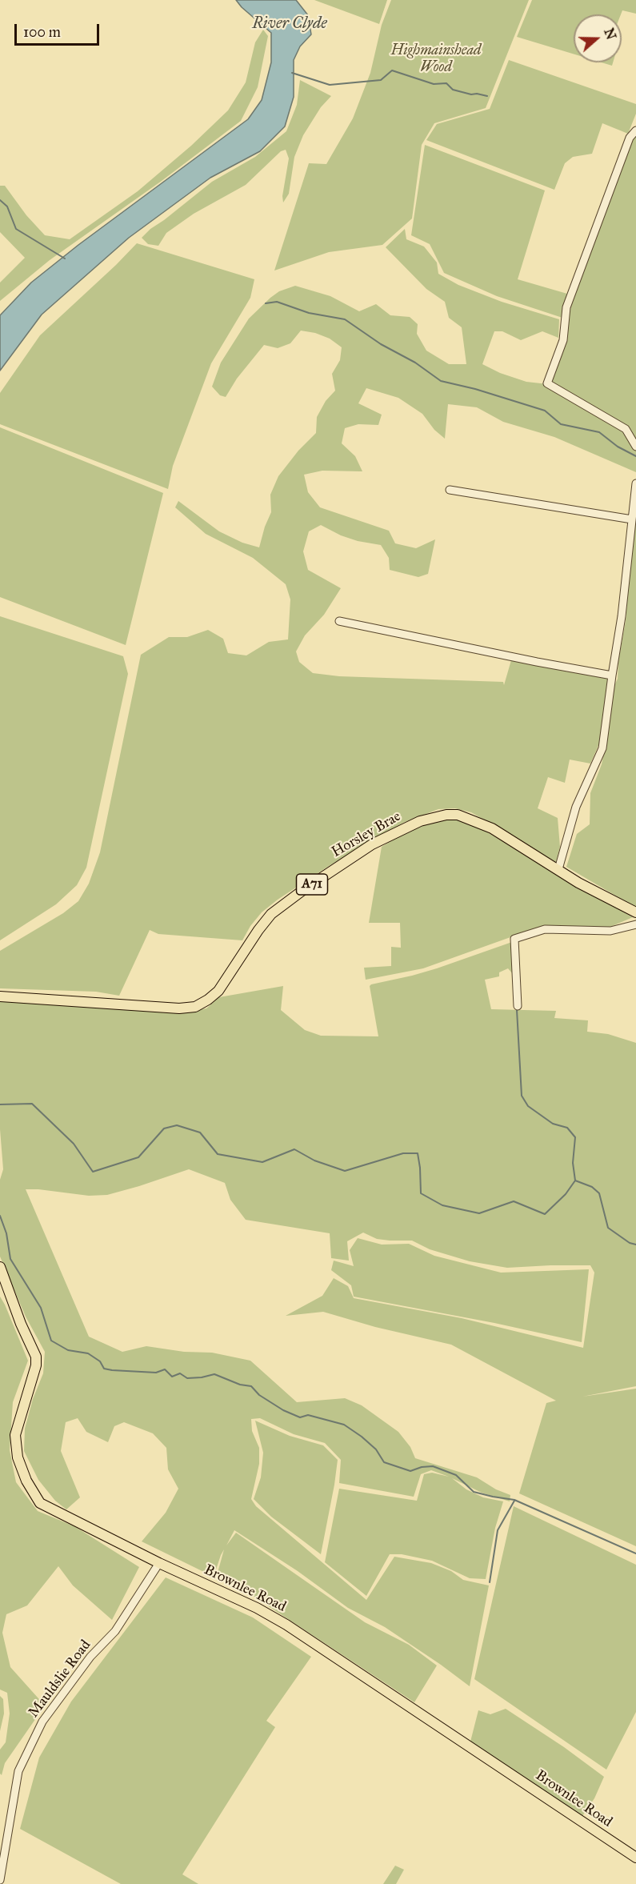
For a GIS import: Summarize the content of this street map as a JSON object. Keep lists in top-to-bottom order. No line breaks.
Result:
{"streets":{"main road":["Horsley Brae","A71","Brownlee Road"],"street":["Mauldslie Road"]},"crossings":[["Brownlee Road","Mauldslie Road"]],"water":["River Clyde"],"parks":["Highmainshead Wood"],"scale_bar":"100 m","north":"right"}
